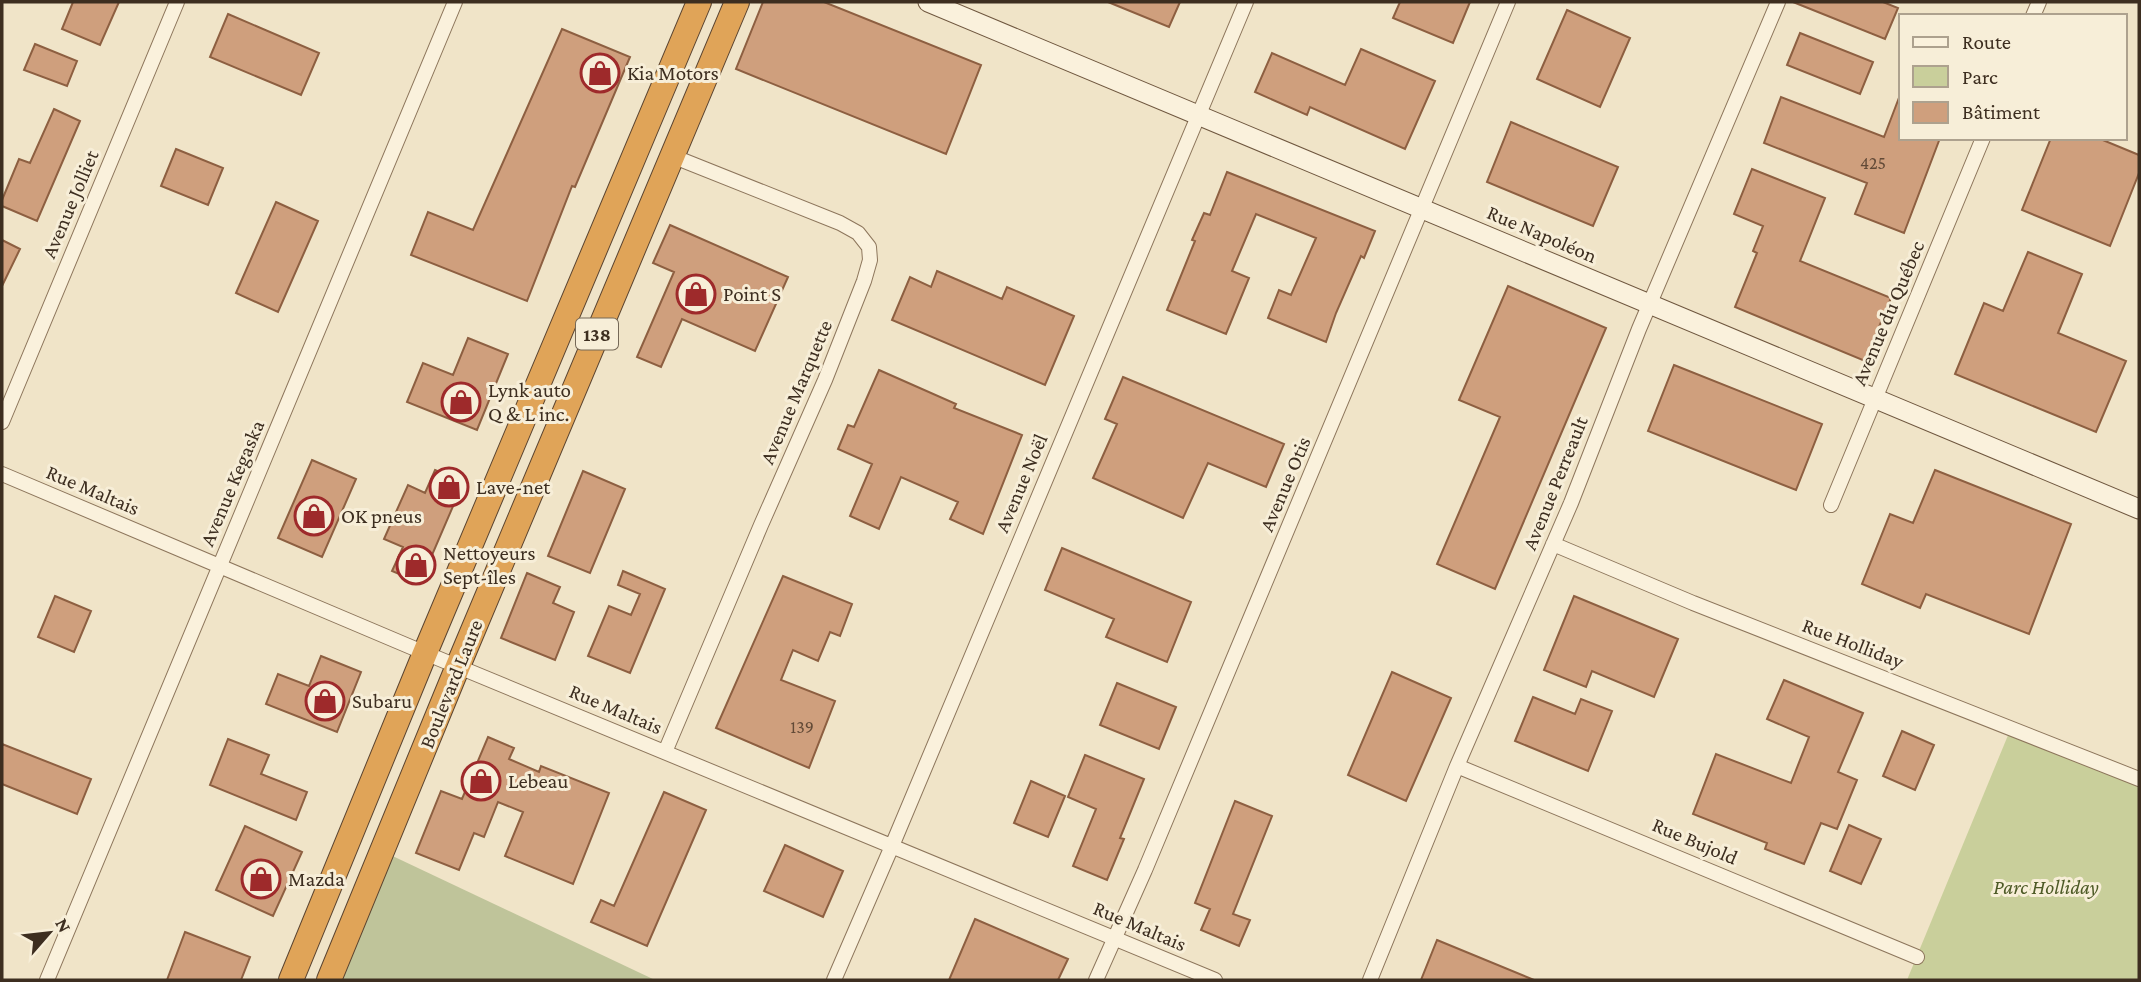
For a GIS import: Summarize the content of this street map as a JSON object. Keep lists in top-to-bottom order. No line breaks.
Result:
{"streets":{"highway":["138","Boulevard Laure"],"street":["Avenue Jolliet","Rue Napoléon","Avenue du Québec","Avenue Marquette","Avenue Kegaska","Avenue Noël","Avenue Perreault","Avenue Otis","Rue Maltais","Rue Holliday","Rue Bujold"]},"crossings":[["Rue Napoléon","Avenue du Québec"],["Rue Napoléon","Avenue Noël"],["Rue Napoléon","Avenue Perreault"],["Rue Napoléon","Avenue Otis"],["Avenue Marquette","Rue Maltais"],["Avenue Marquette","Boulevard Laure"],["Avenue Kegaska","Rue Maltais"],["Avenue Noël","Rue Maltais"],["Avenue Perreault","Rue Holliday"],["Avenue Perreault","Rue Bujold"],["Avenue Otis","Rue Maltais"],["Rue Maltais","Boulevard Laure"]],"parks":["Parc Holliday"],"places":{"shop":["Kia Motors","Point S","Lynk auto Q & L inc.","Lave-net","OK pneus","Nettoyeurs Sept-îles","Subaru","Lebeau","Mazda"]},"house_numbers":["425","139"],"legend":["Route","Parc","Bâtiment"],"north":"top right"}
